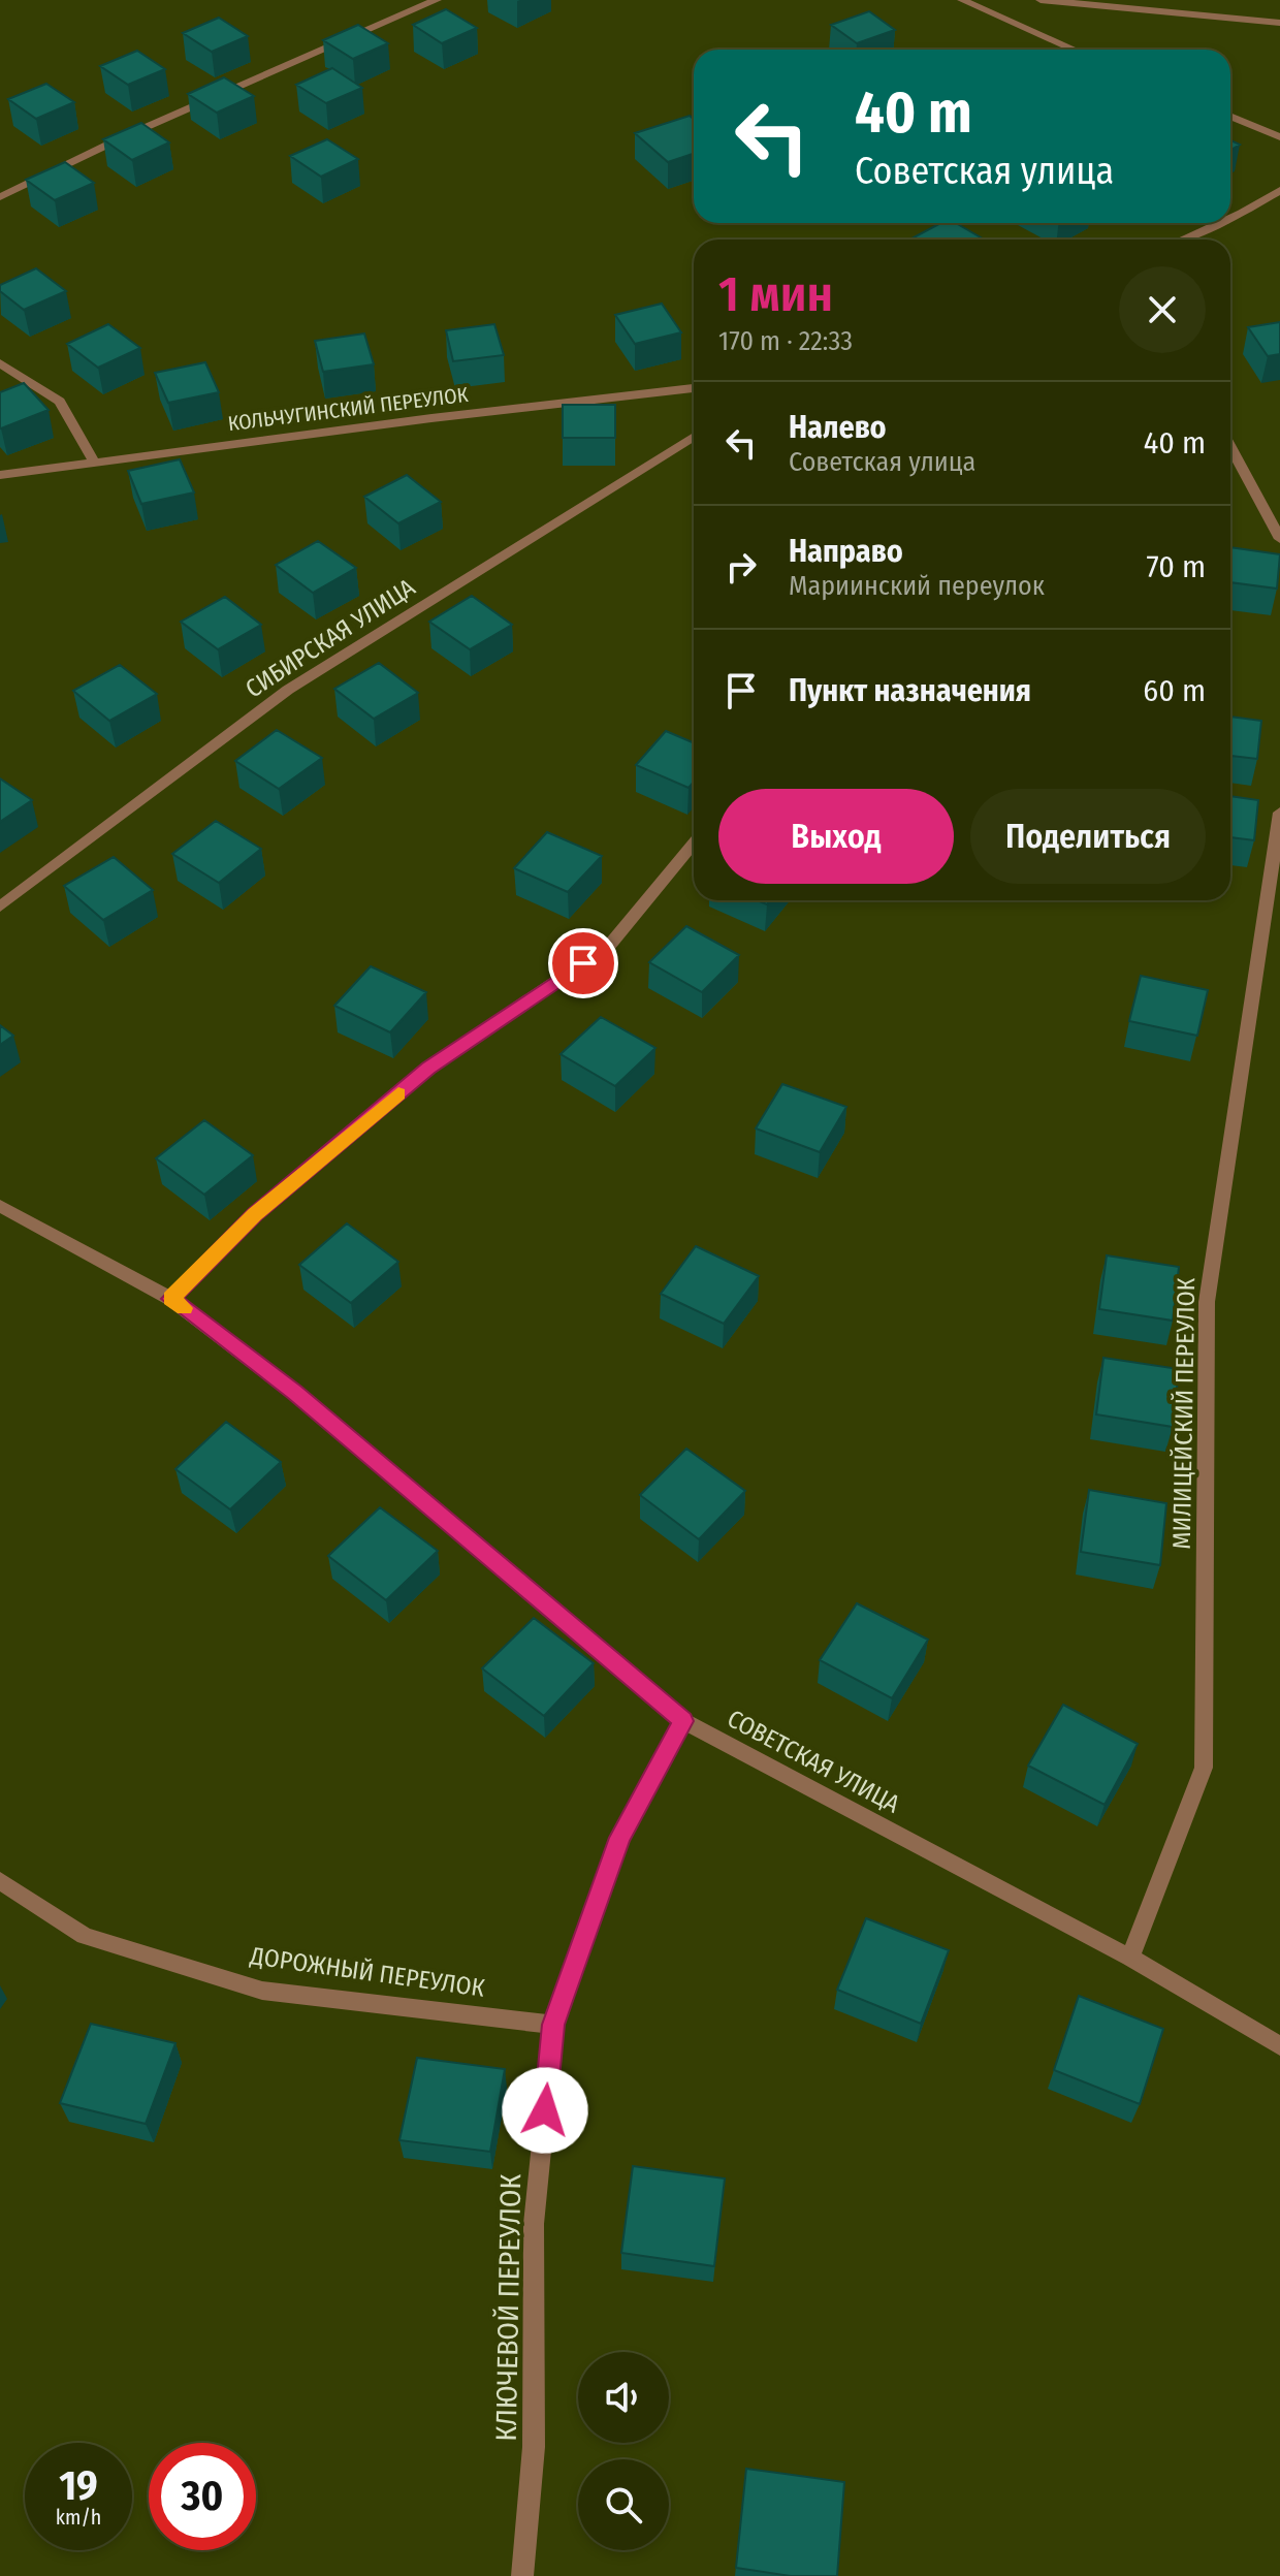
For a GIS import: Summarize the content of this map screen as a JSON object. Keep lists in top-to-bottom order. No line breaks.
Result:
{"streets":{"street":["КОЛЬЧУГИНСКИЙ ПЕРЕУЛОК","СИБИРСКАЯ УЛИЦА","МИЛИЦЕЙСКИЙ ПЕРЕУЛОК","СОВЕТСКАЯ УЛИЦА","ДОРОЖНЫЙ ПЕРЕУЛОК","КЛЮЧЕВОЙ ПЕРЕУЛОК"]},"crossings":[["МИЛИЦЕЙСКИЙ ПЕРЕУЛОК","СОВЕТСКАЯ УЛИЦА"],["СОВЕТСКАЯ УЛИЦА","КЛЮЧЕВОЙ ПЕРЕУЛОК"],["ДОРОЖНЫЙ ПЕРЕУЛОК","КЛЮЧЕВОЙ ПЕРЕУЛОК"]],"page":{"turn":["40 m","Советская улица"],"heading":["1 мин","170 m · 22:33"],"list":[{"name":"Налево","note":"Советская улица","value":"40 m"},{"name":"Направо","note":"Мариинский переулок","value":"70 m"},{"name":"Пункт назначения","value":"60 m"}],"buttons":["Выход","Поделиться"],"speed":"19 km/h","limit":"30"}}
